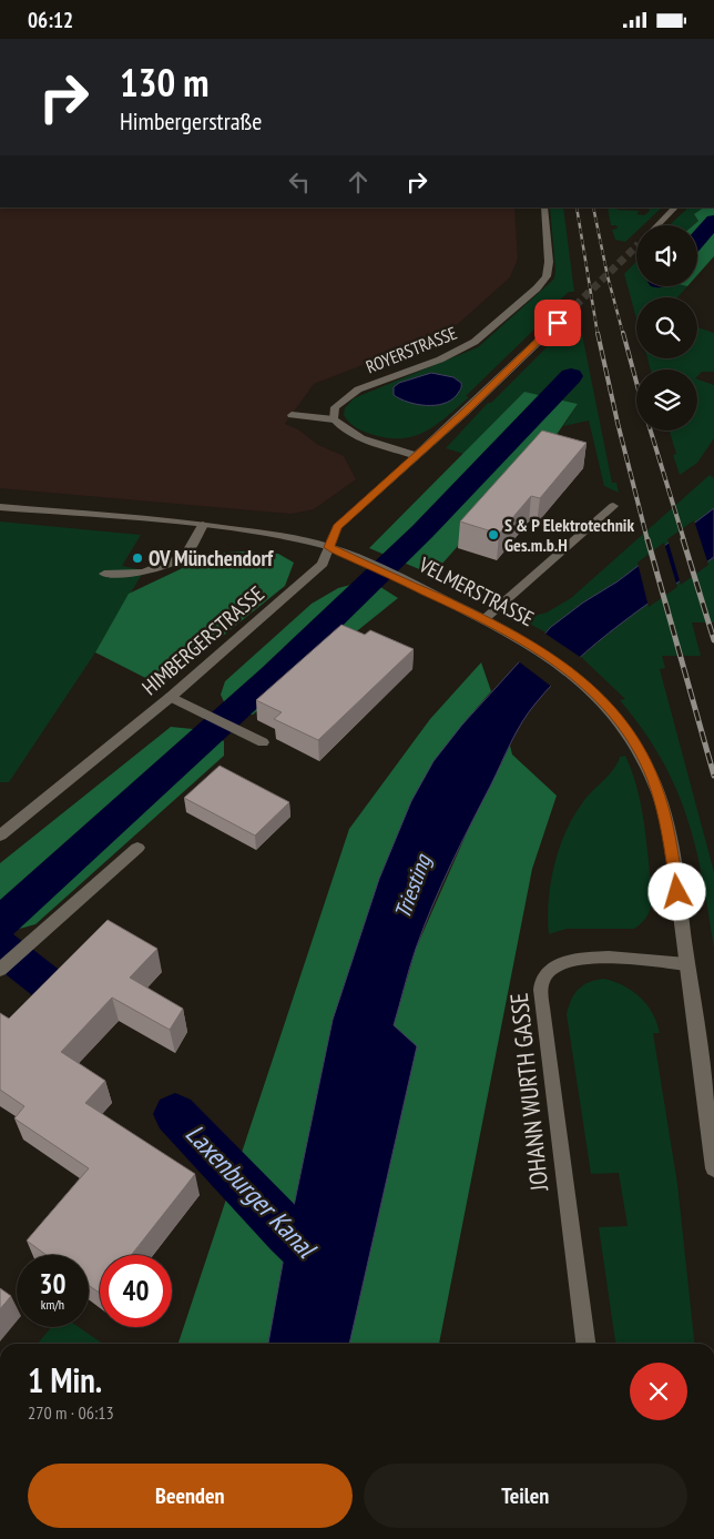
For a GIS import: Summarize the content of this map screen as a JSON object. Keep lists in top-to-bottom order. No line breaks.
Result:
{"streets":{"street":["ROYERSTRASSE","VELMERSTRASSE","HIMBERGERSTRASSE","JOHANN WURTH GASSE"]},"crossings":[["VELMERSTRASSE","HIMBERGERSTRASSE"],["VELMERSTRASSE","JOHANN WURTH GASSE"]],"water":["Triesting","Laxenburger Kanal"],"places":["S & P Elektrotechnik Ges.m.b.H","OV Münchendorf"],"page":{"status":"06:12","turn":["130 m","Himbergerstraße"],"speed":"30 km/h","limit":"40","heading":["1 Min.","270 m · 06:13"],"buttons":["Beenden","Teilen"]}}
